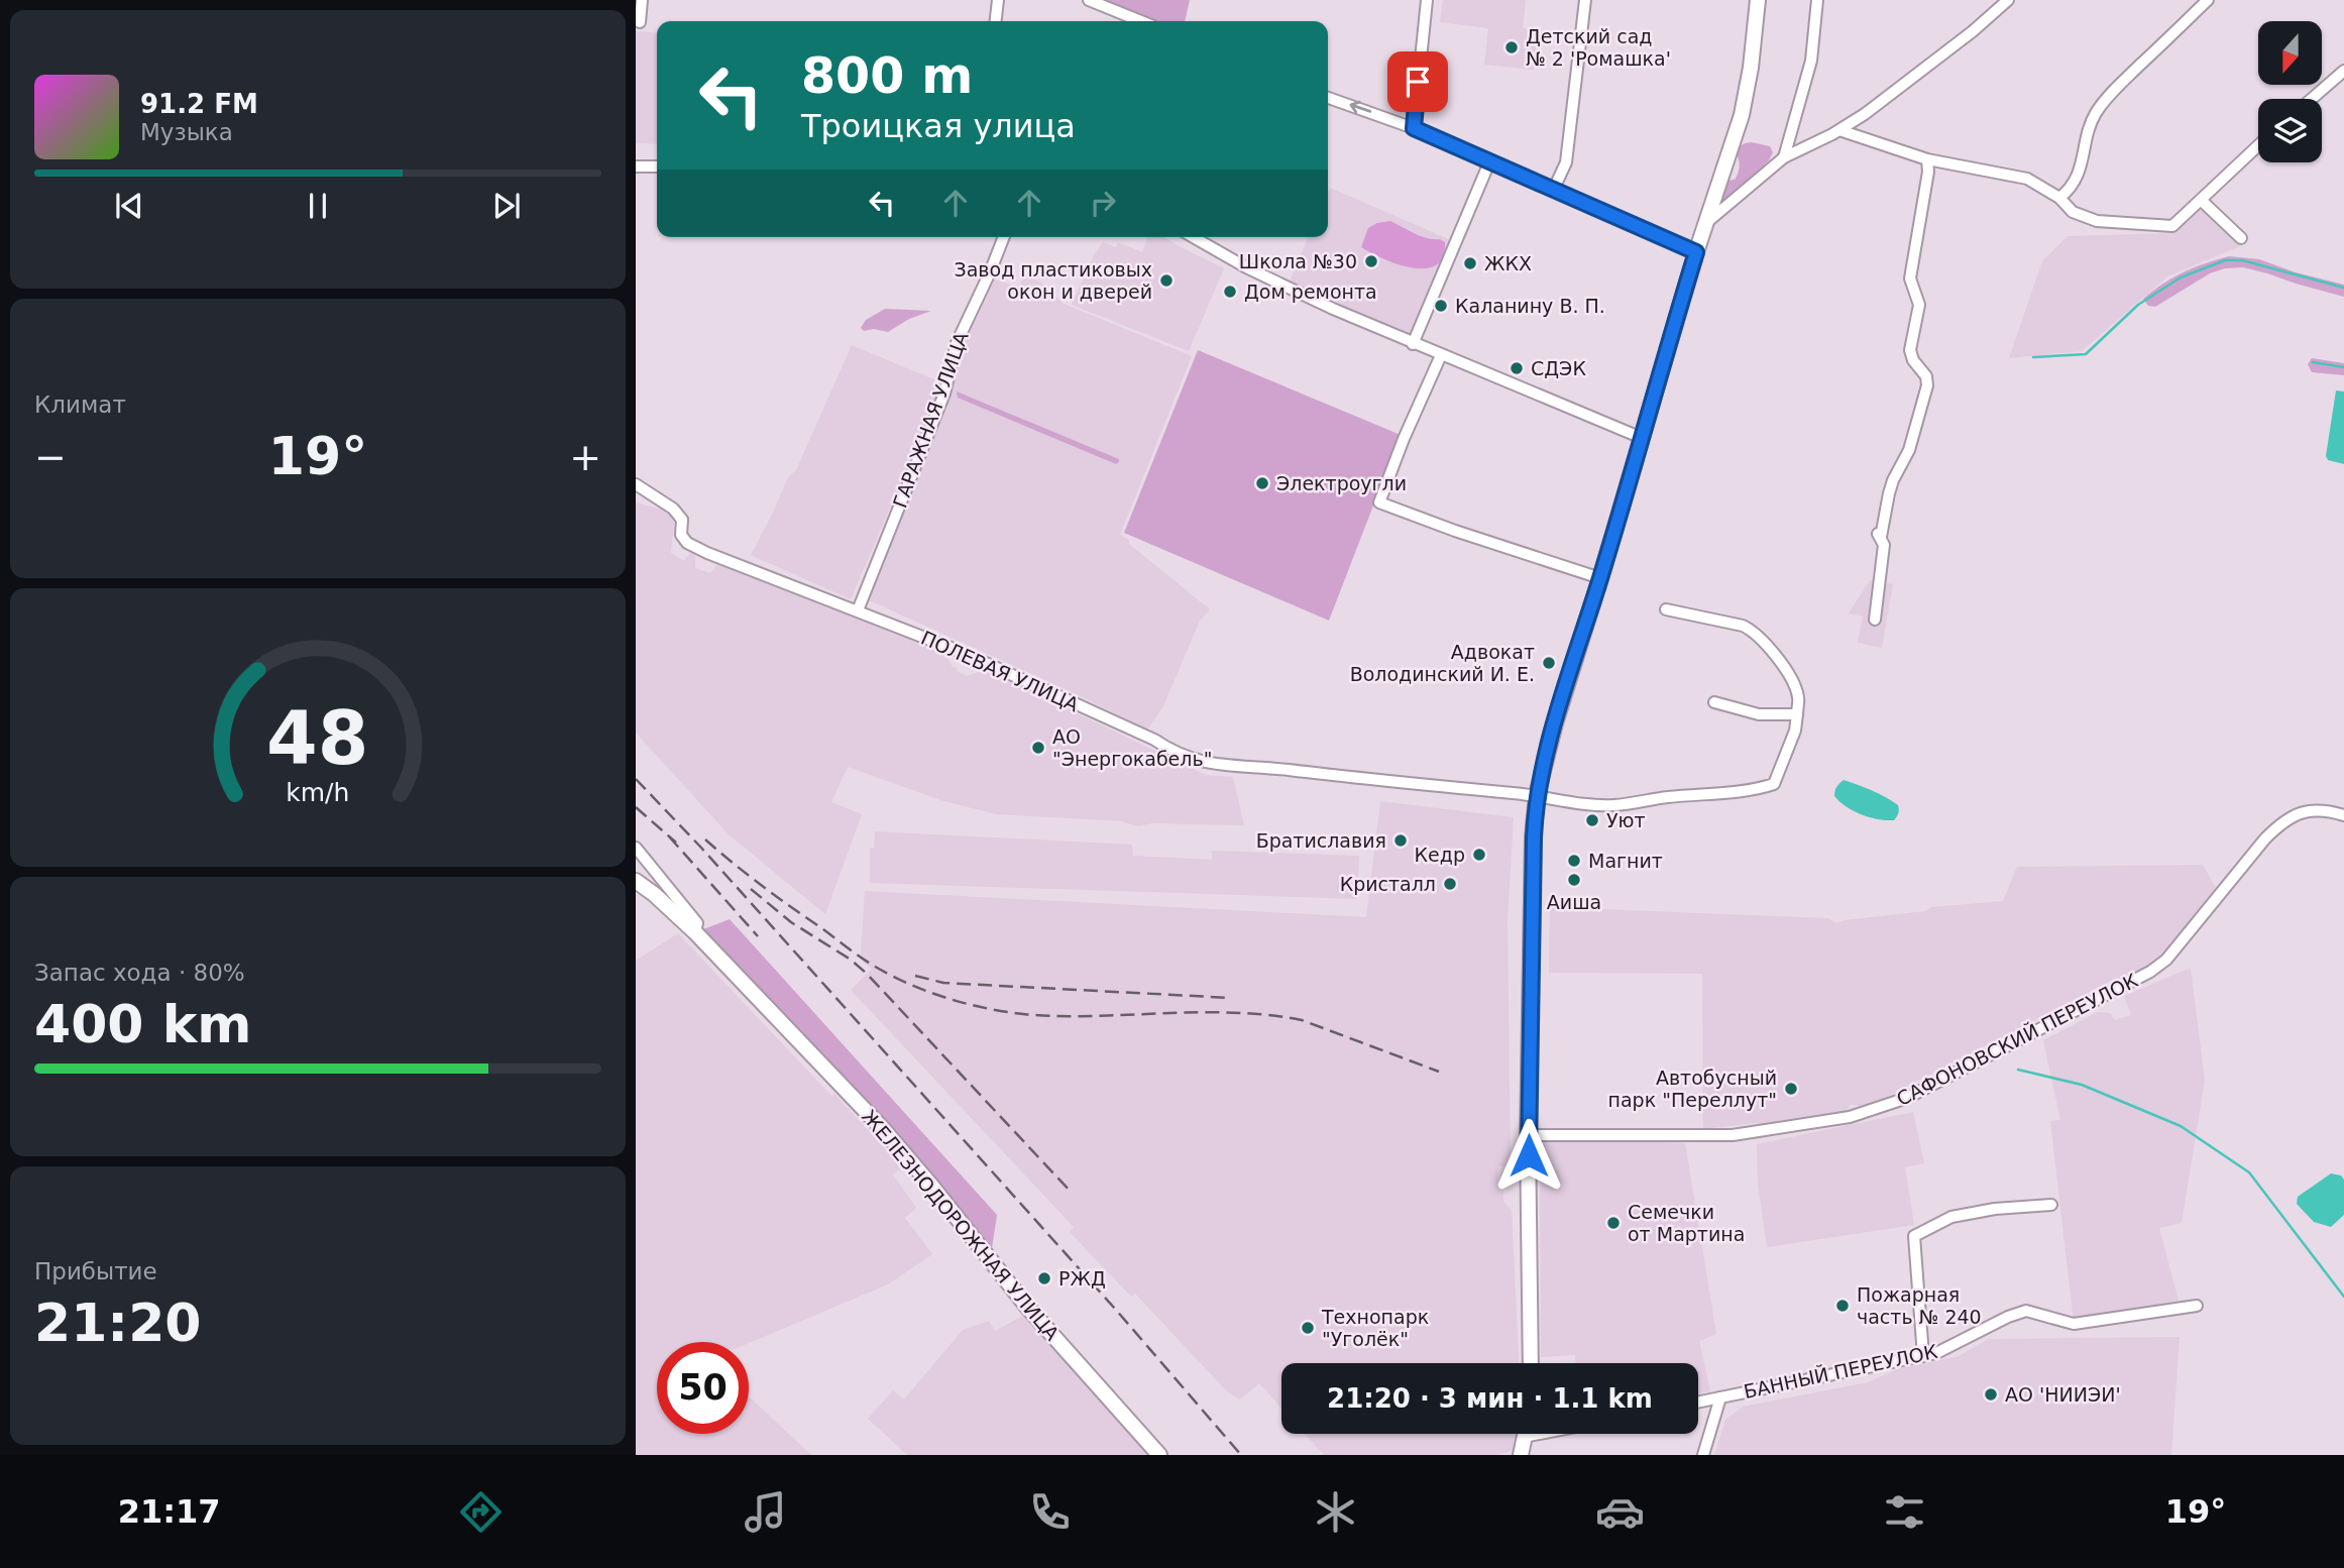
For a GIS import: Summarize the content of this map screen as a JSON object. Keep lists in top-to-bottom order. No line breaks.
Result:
{"streets":{"main road":["ЖЕЛЕЗНОДОРОЖНАЯ УЛИЦА"],"street":["ГАРАЖНАЯ УЛИЦА","ПОЛЕВАЯ УЛИЦА","САФОНОВСКИЙ ПЕРЕУЛОК","БАННЫЙ ПЕРЕУЛОК"]},"crossings":[["ГАРАЖНАЯ УЛИЦА","ПОЛЕВАЯ УЛИЦА"]],"places":["Детский сад № 2 'Ромашка'","Школа №30","ЖКХ","Завод пластиковых окон и дверей","Дом ремонта","Каланину В. П.","СДЭК","Электроугли","Адвокат Володинский И. Е.","АО \"Энергокабель\"","Уют","Братиславия","Кедр","Магнит","Аиша","Кристалл","Автобусный парк \"Переллут\"","Семечки от Мартина","РЖД","Пожарная часть № 240","Технопарк \"Уголёк\"","АО 'НИИЭИ'"],"north":"bottom","page":{"turn":["800 m","Троицкая улица"],"song":["91.2 FM","Музыка"],"tile":["Климат",["Запас хода · 80%","400 km"],["Прибытие","21:20"]],"heat":["−","19°","+"],"limit":"50","trip":"21:20 · 3 мин · 1.1 km","tabs":["21:17","19°"],"gauge":["48","km/h"]}}
